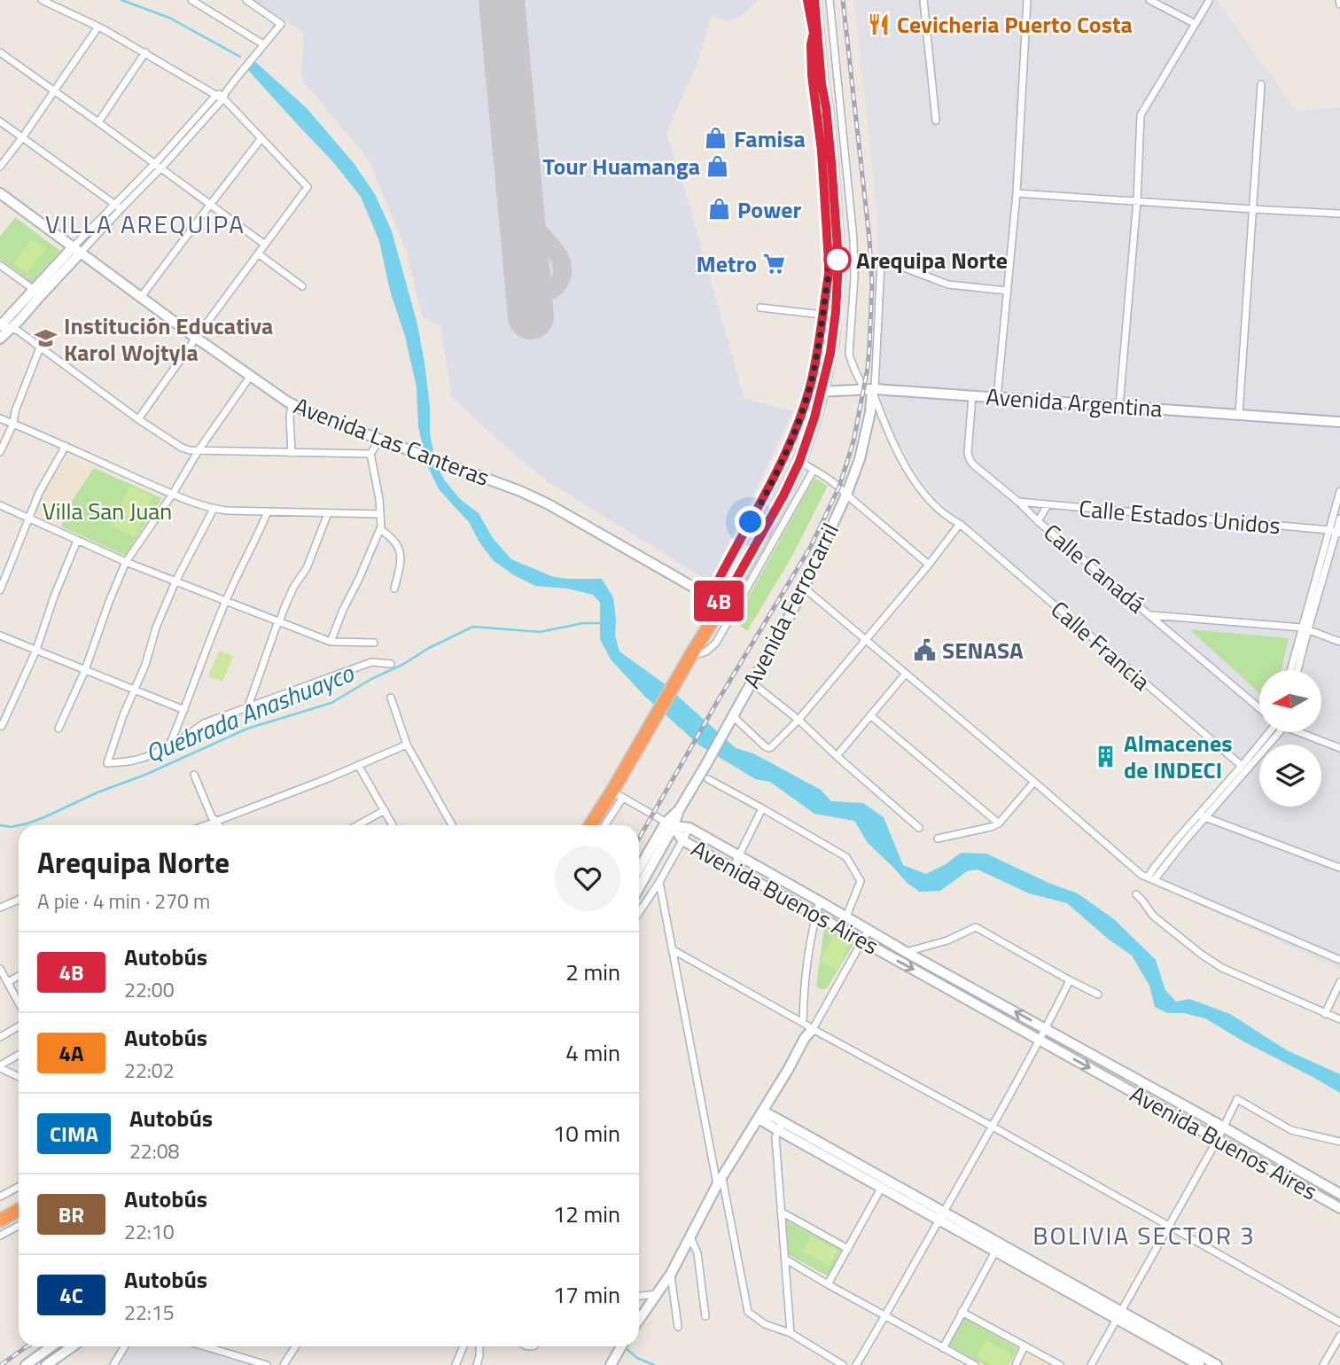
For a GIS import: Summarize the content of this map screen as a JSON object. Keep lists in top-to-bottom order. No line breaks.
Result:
{"streets":{"street":["Avenida Argentina","Avenida Las Canteras","Calle Estados Unidos","Calle Canadá","Avenida Ferrocarril","Calle Francia","Avenida Buenos Aires"]},"crossings":[["Avenida Argentina","Calle Canadá"],["Avenida Argentina","Avenida Ferrocarril"],["Calle Estados Unidos","Calle Canadá"],["Avenida Ferrocarril","Avenida Buenos Aires"]],"districts":["VILLA AREQUIPA","BOLIVIA SECTOR 3"],"water":["Quebrada Anashuayco"],"parks":["Villa San Juan"],"places":{"restaurant":["Cevicheria Puerto Costa"],"shop":["Famisa","Tour Huamanga","Power"],"other":["Arequipa Norte"],"supermarket":["Metro"],"school or university":["Institución Educativa Karol Wojtyla"],"public building":["SENASA"],"building":["Almacenes de INDECI"]},"lines":["bus line 4B"],"north":"left","page":{"on_map":"4B","heading":["Arequipa Norte","A pie · 4 min · 270 m"],"list":[{"mark":"4B","name":"Autobús","note":"22:00","value":"2 min"},{"mark":"4A","name":"Autobús","note":"22:02","value":"4 min"},{"mark":"CIMA","name":"Autobús","note":"22:08","value":"10 min"},{"mark":"BR","name":"Autobús","note":"22:10","value":"12 min"},{"mark":"4C","name":"Autobús","note":"22:15","value":"17 min"}]}}
